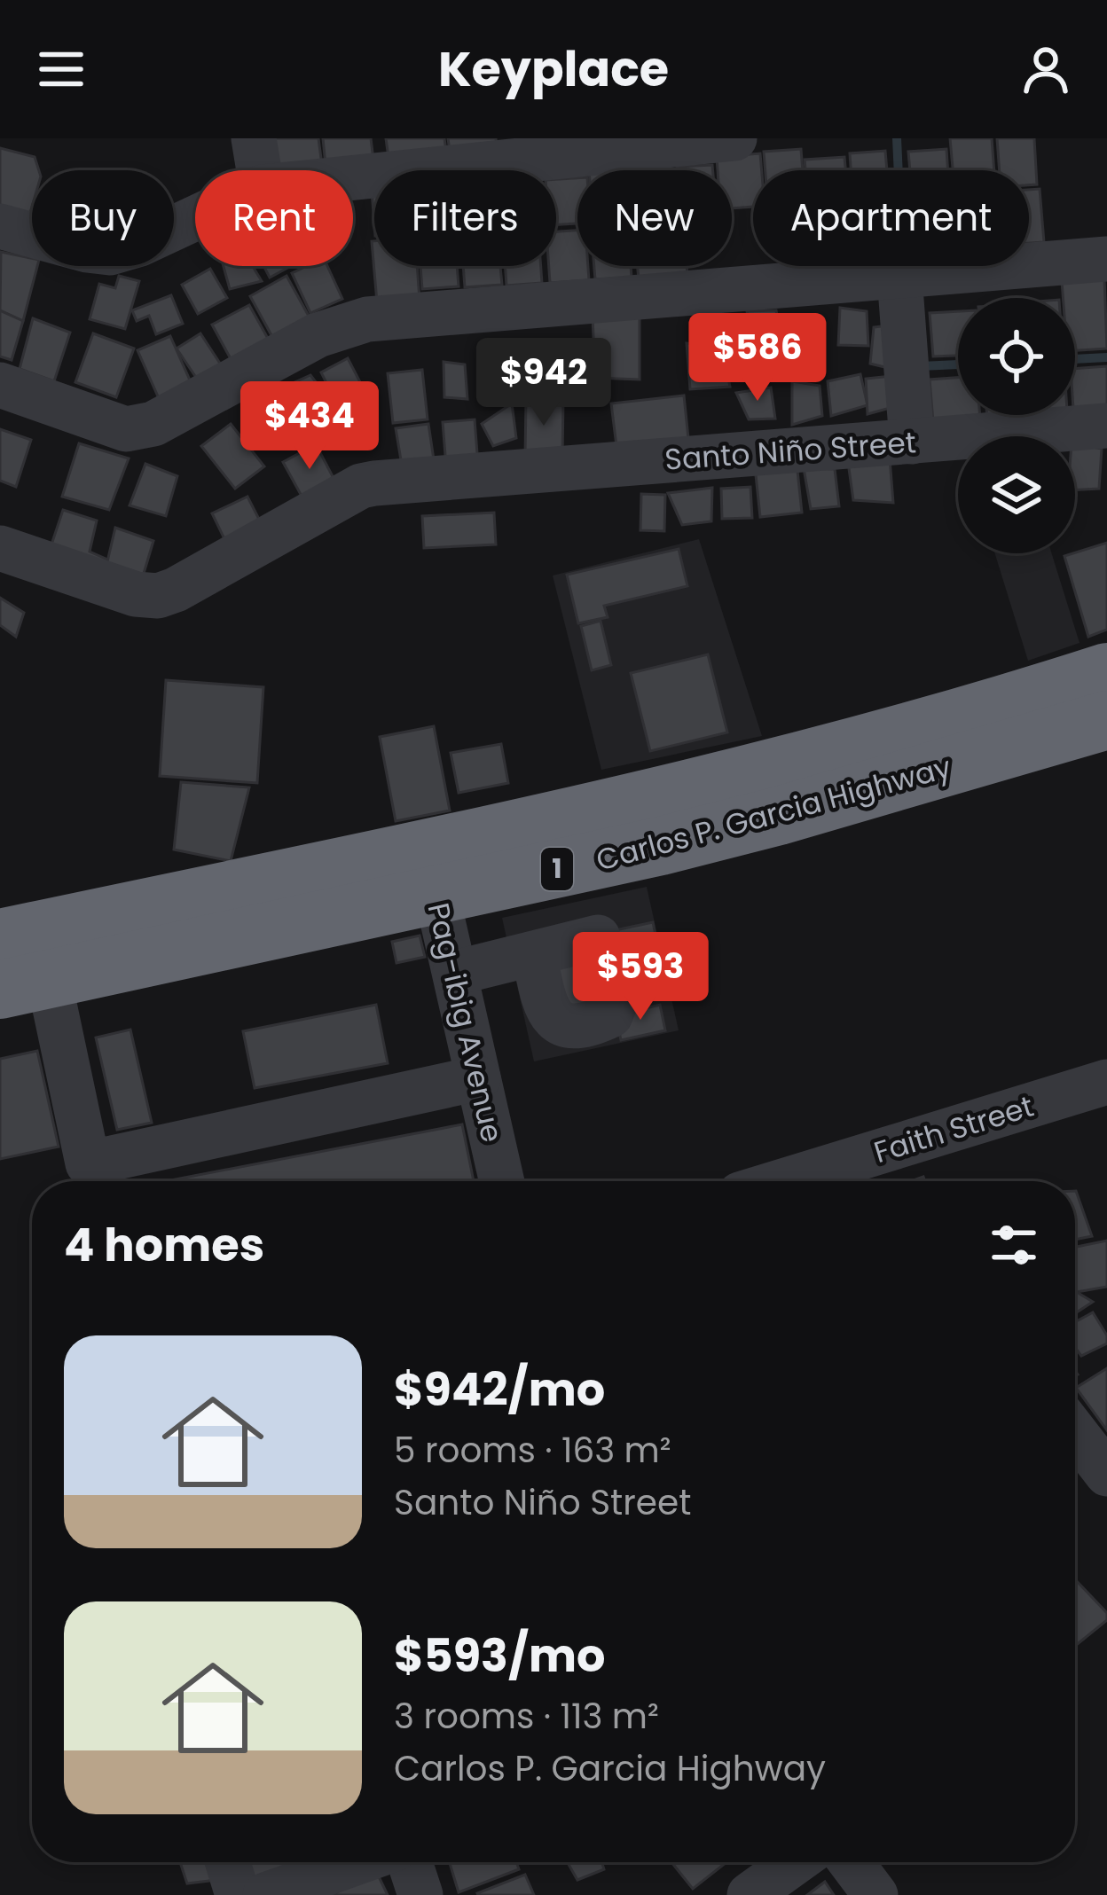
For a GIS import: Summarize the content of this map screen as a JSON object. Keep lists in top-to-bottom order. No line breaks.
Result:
{"streets":{"highway":["Carlos P. Garcia Highway","1"],"street":["Santo Niño Street","Pag-ibig Avenue","Faith Street"]},"crossings":[["Carlos P. Garcia Highway","Pag-ibig Avenue"]],"page":{"header":"Keyplace","chip":["Buy","Rent","Filters","New","Apartment"],"price":["$586","$942","$434","$593"],"heading":"4 homes","list":[{"name":"$942/mo","note":"5 rooms · 163 m² · Santo Niño Street"},{"name":"$593/mo","note":"3 rooms · 113 m² · Carlos P. Garcia Highway"}]}}
